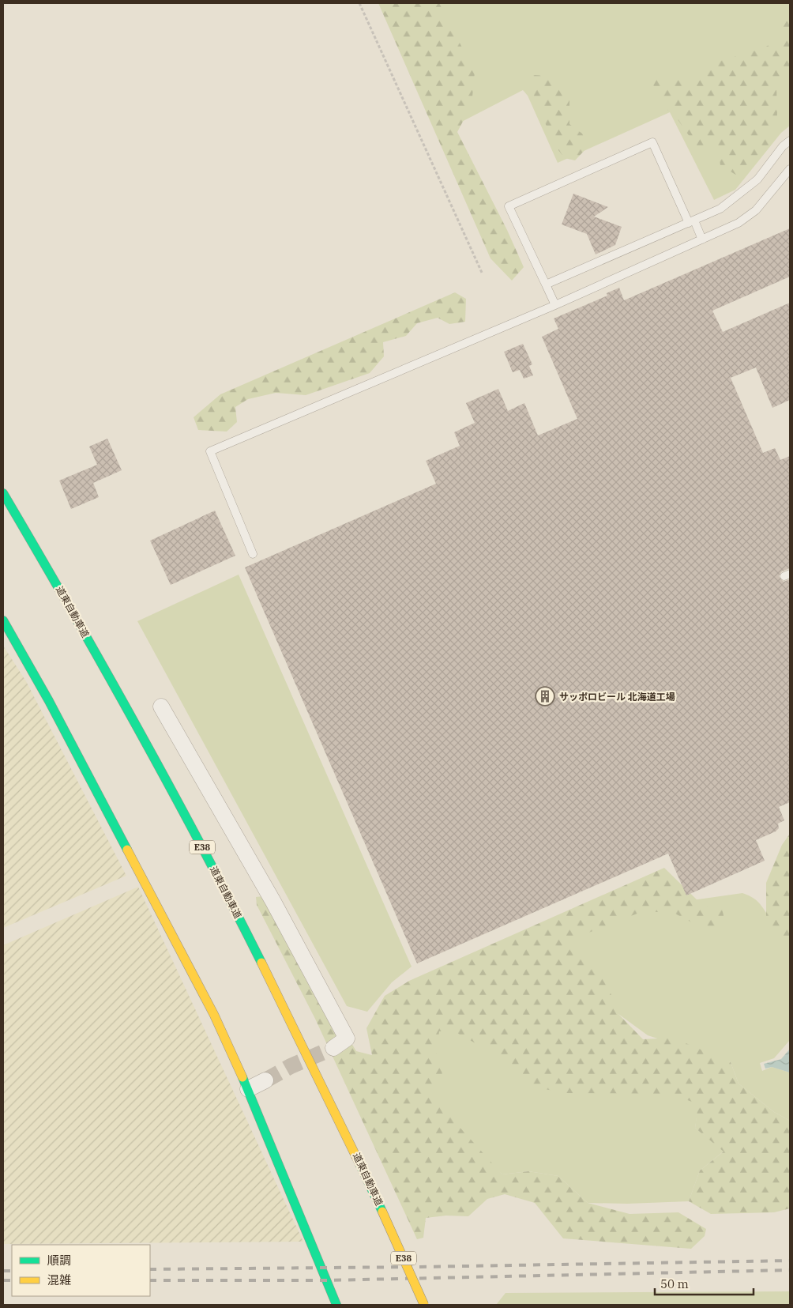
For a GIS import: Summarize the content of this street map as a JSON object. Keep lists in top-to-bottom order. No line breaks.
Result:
{"streets":{"main road":["道東自動車道","E38"]},"places":{"building":["サッポロビール 北海道工場"]},"legend":["順調","混雑"],"scale_bar":"50 m"}
